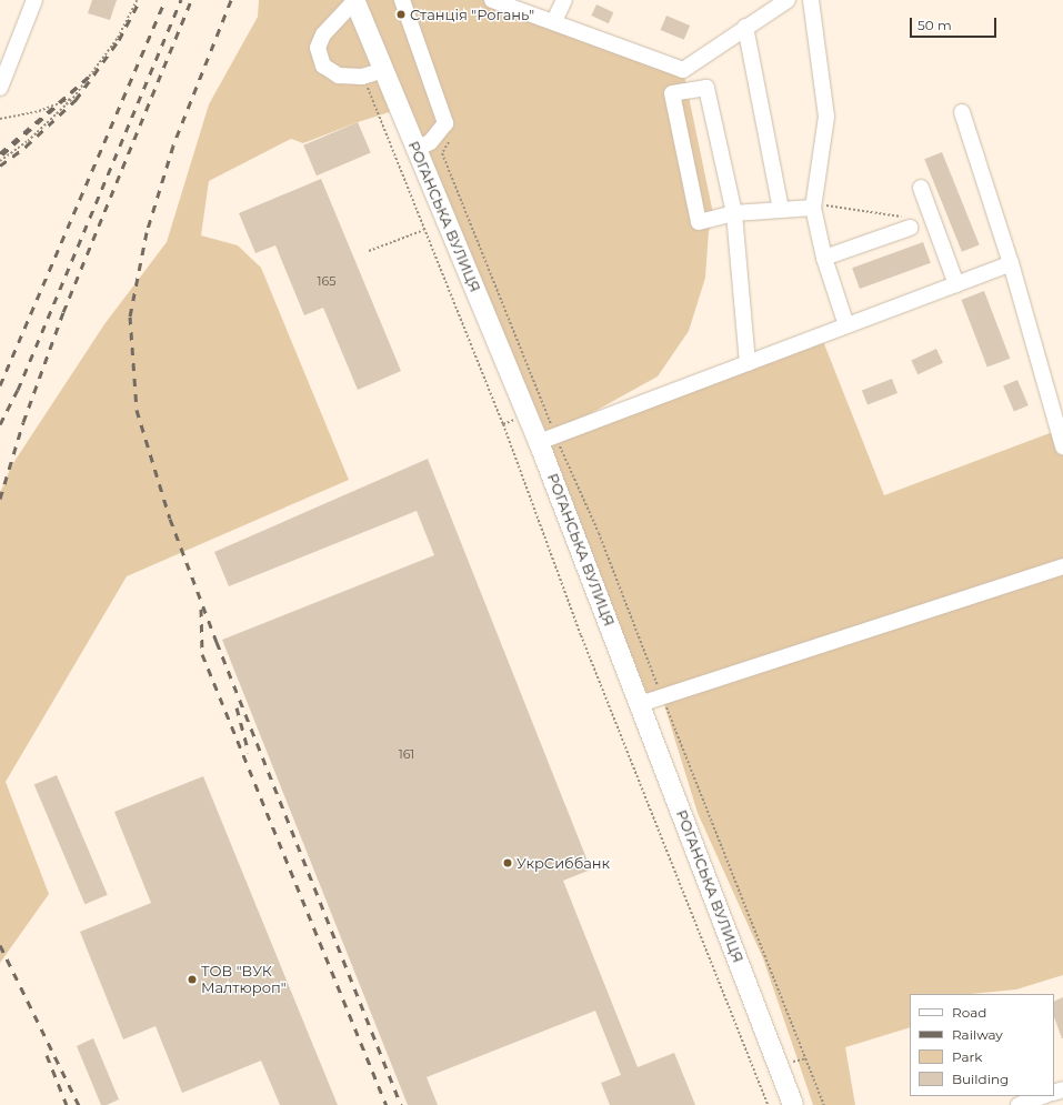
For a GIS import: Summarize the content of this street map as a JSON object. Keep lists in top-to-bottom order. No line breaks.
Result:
{"streets":{"main road":["РОГАНСЬКА ВУЛИЦЯ"]},"places":["Станція \"Рогань\"","УкрСиббанк","ТОВ \"ВУК Малтюроп\""],"house_numbers":["165","161"],"legend":["Road","Railway","Park","Building"],"scale_bar":"50 m"}
